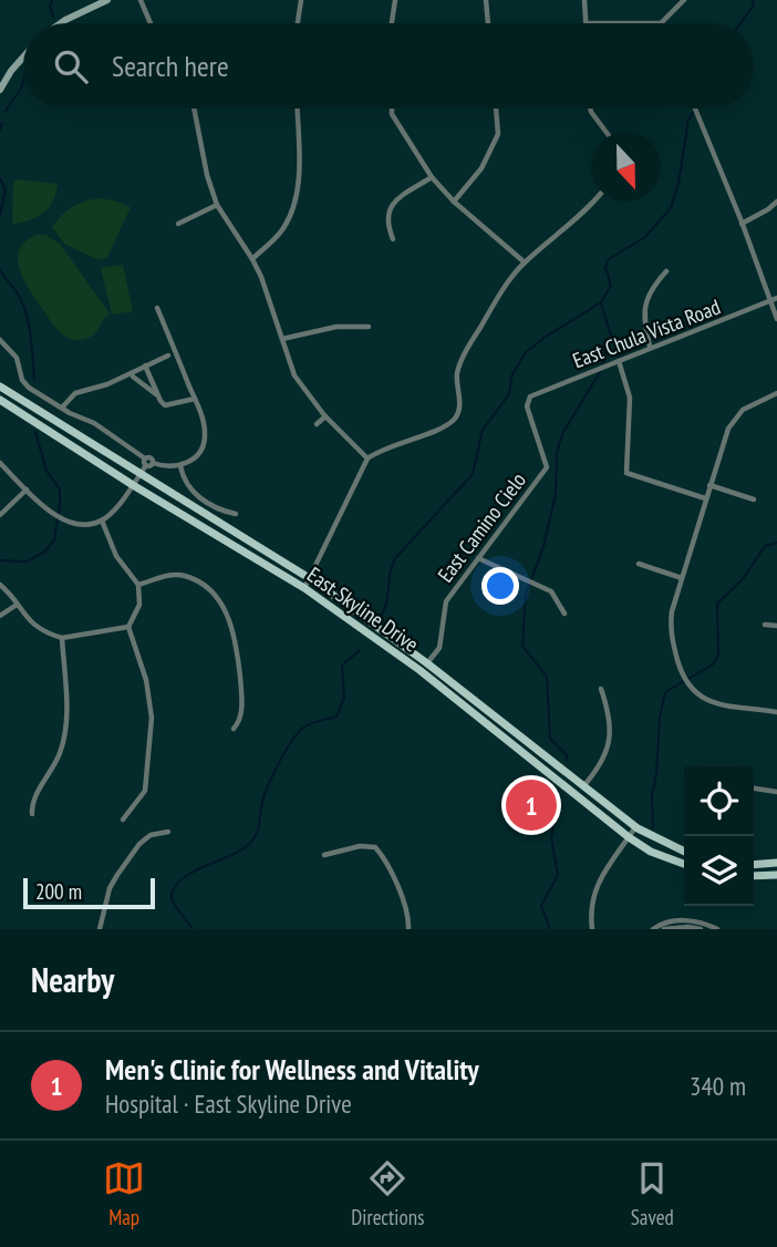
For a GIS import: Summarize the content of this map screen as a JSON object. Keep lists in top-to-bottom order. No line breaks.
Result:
{"streets":{"main road":["East Skyline Drive"],"street":["East Chula Vista Road","East Camino Cielo"]},"crossings":[["East Chula Vista Road","East Camino Cielo"],["East Camino Cielo","East Skyline Drive"]],"scale_bar":"200 m","north":"bottom","page":{"search":"Search here","pins":"1","scale":"200 m","heading":"Nearby","list":[{"mark":"1","name":"Men's Clinic for Wellness and Vitality","note":"Hospital · East Skyline Drive","value":"340 m"}],"nav":["Map","Directions","Saved"]}}
